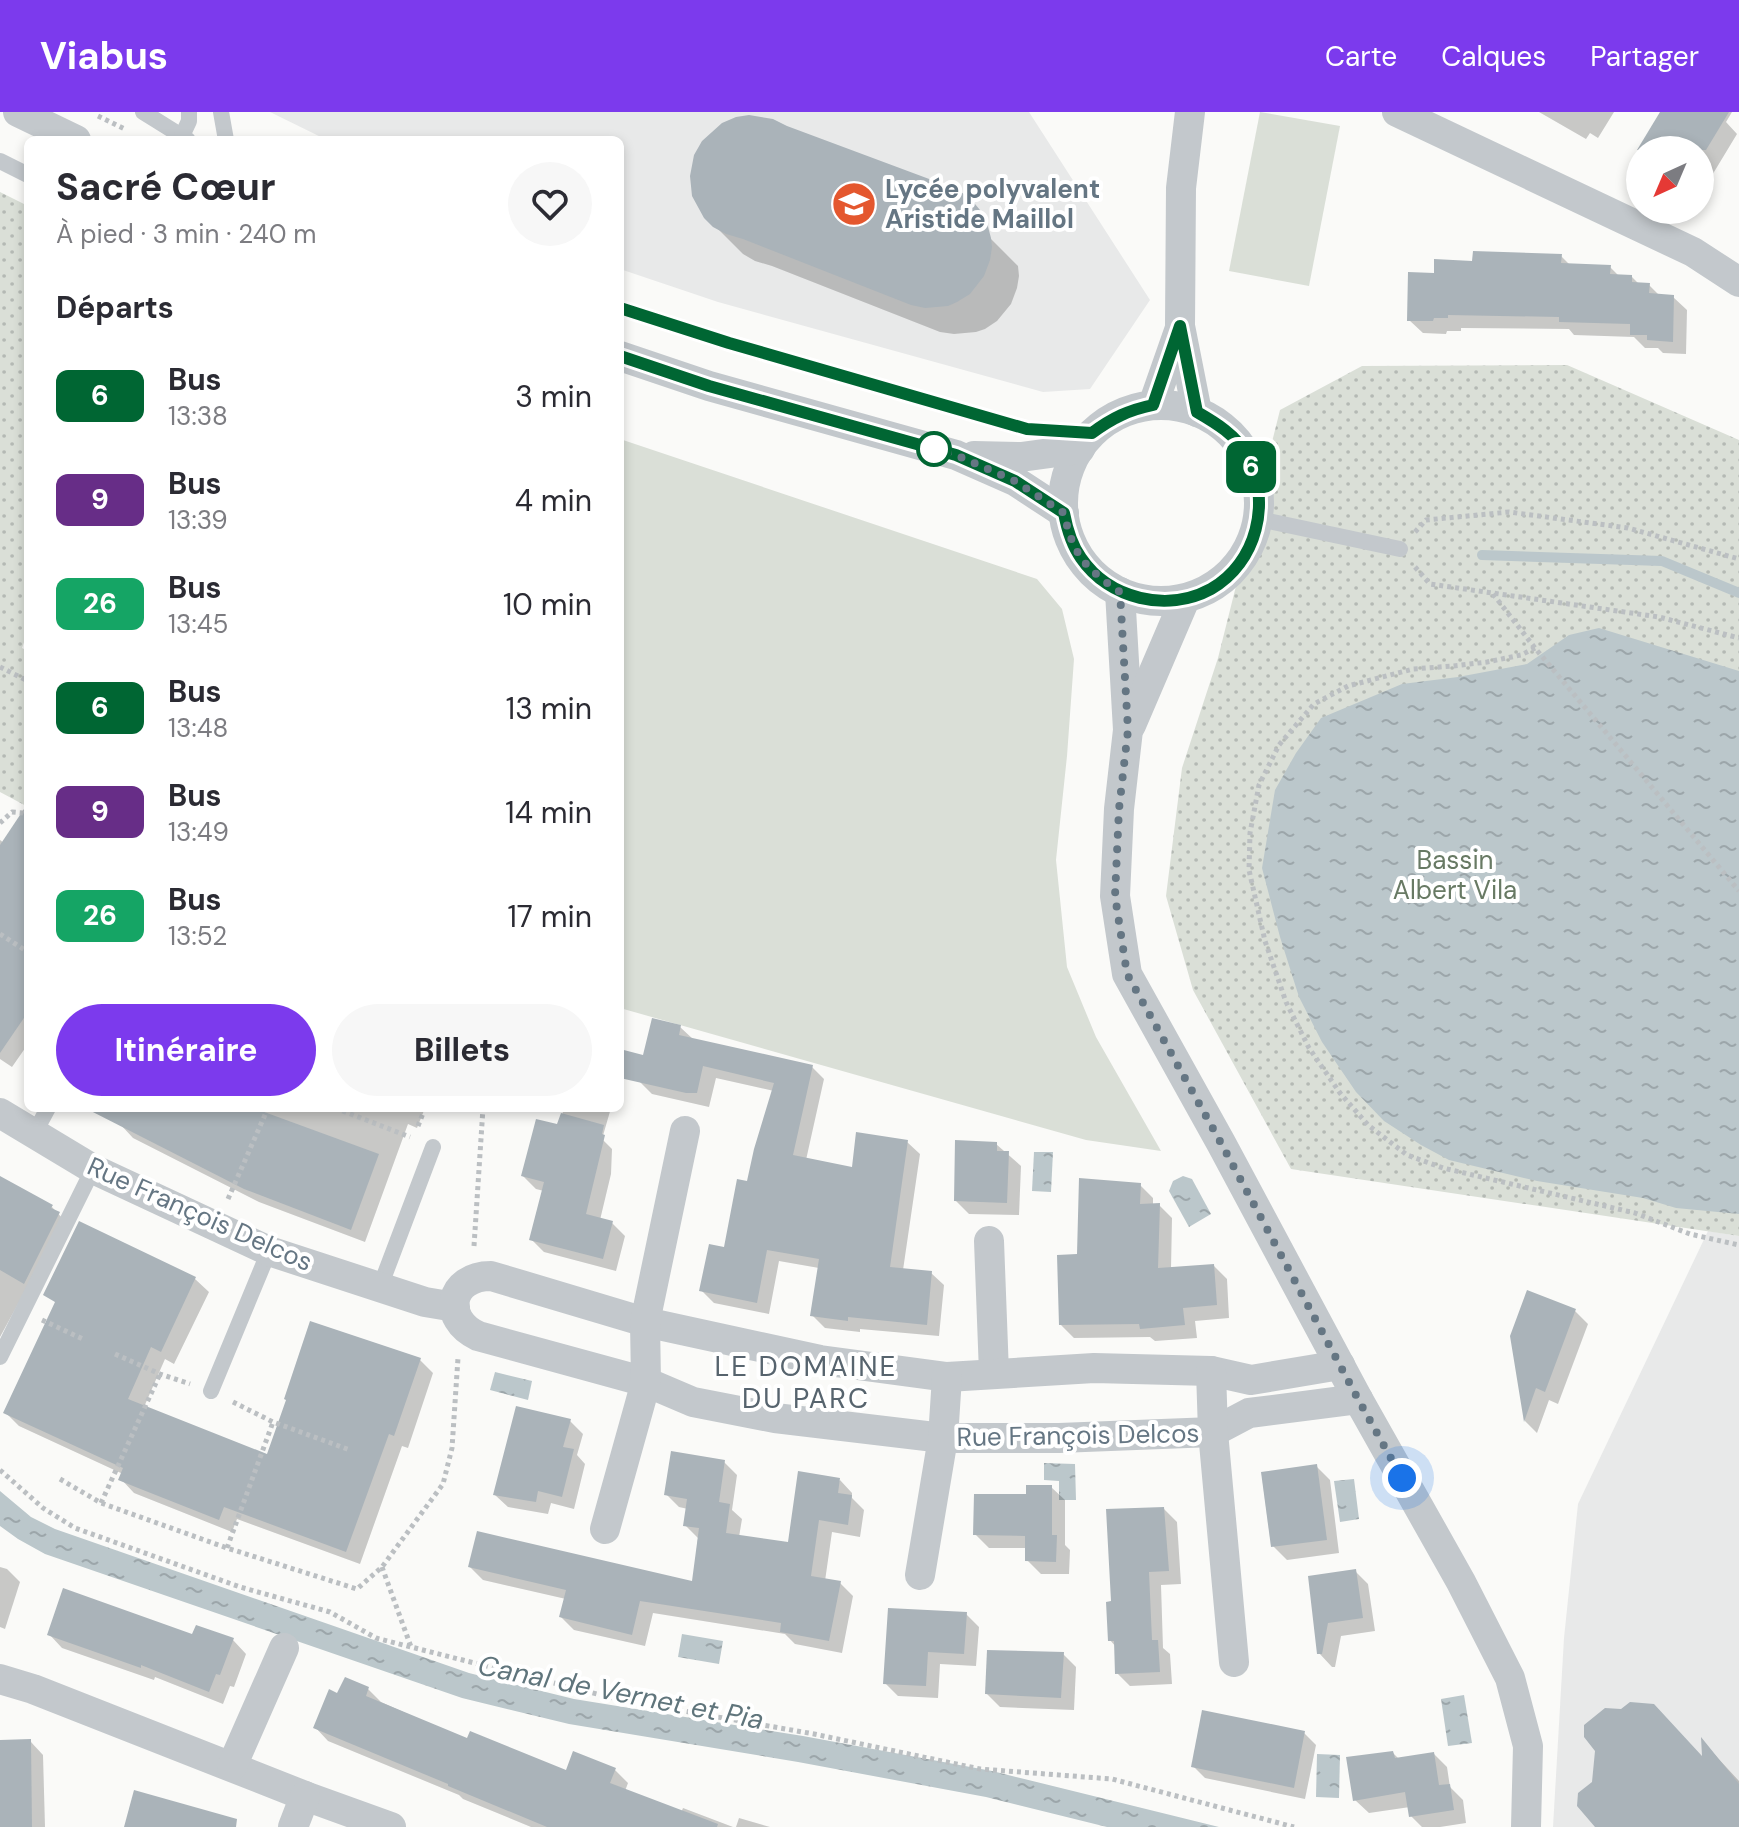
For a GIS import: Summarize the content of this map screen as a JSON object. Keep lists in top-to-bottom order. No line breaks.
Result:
{"streets":{"street":["Rue François Delcos"]},"districts":["LE DOMAINE DU PARC"],"water":["Canal de Vernet et Pia"],"parks":["Bassin Albert Vila"],"places":{"school or university":["Lycée polyvalent Aristide Maillol"]},"lines":["bus line 6"],"north":"bottom left","page":{"header":"Viabus","nav":["Carte","Calques","Partager"],"on_map":"6","heading":[["Sacré Cœur","À pied · 3 min · 240 m"],"Départs"],"list":[{"mark":"6","name":"Bus","note":"13:38","value":"3 min"},{"mark":"9","name":"Bus","note":"13:39","value":"4 min"},{"mark":"26","name":"Bus","note":"13:45","value":"10 min"},{"mark":"6","name":"Bus","note":"13:48","value":"13 min"},{"mark":"9","name":"Bus","note":"13:49","value":"14 min"},{"mark":"26","name":"Bus","note":"13:52","value":"17 min"}],"buttons":["Itinéraire","Billets"]}}
